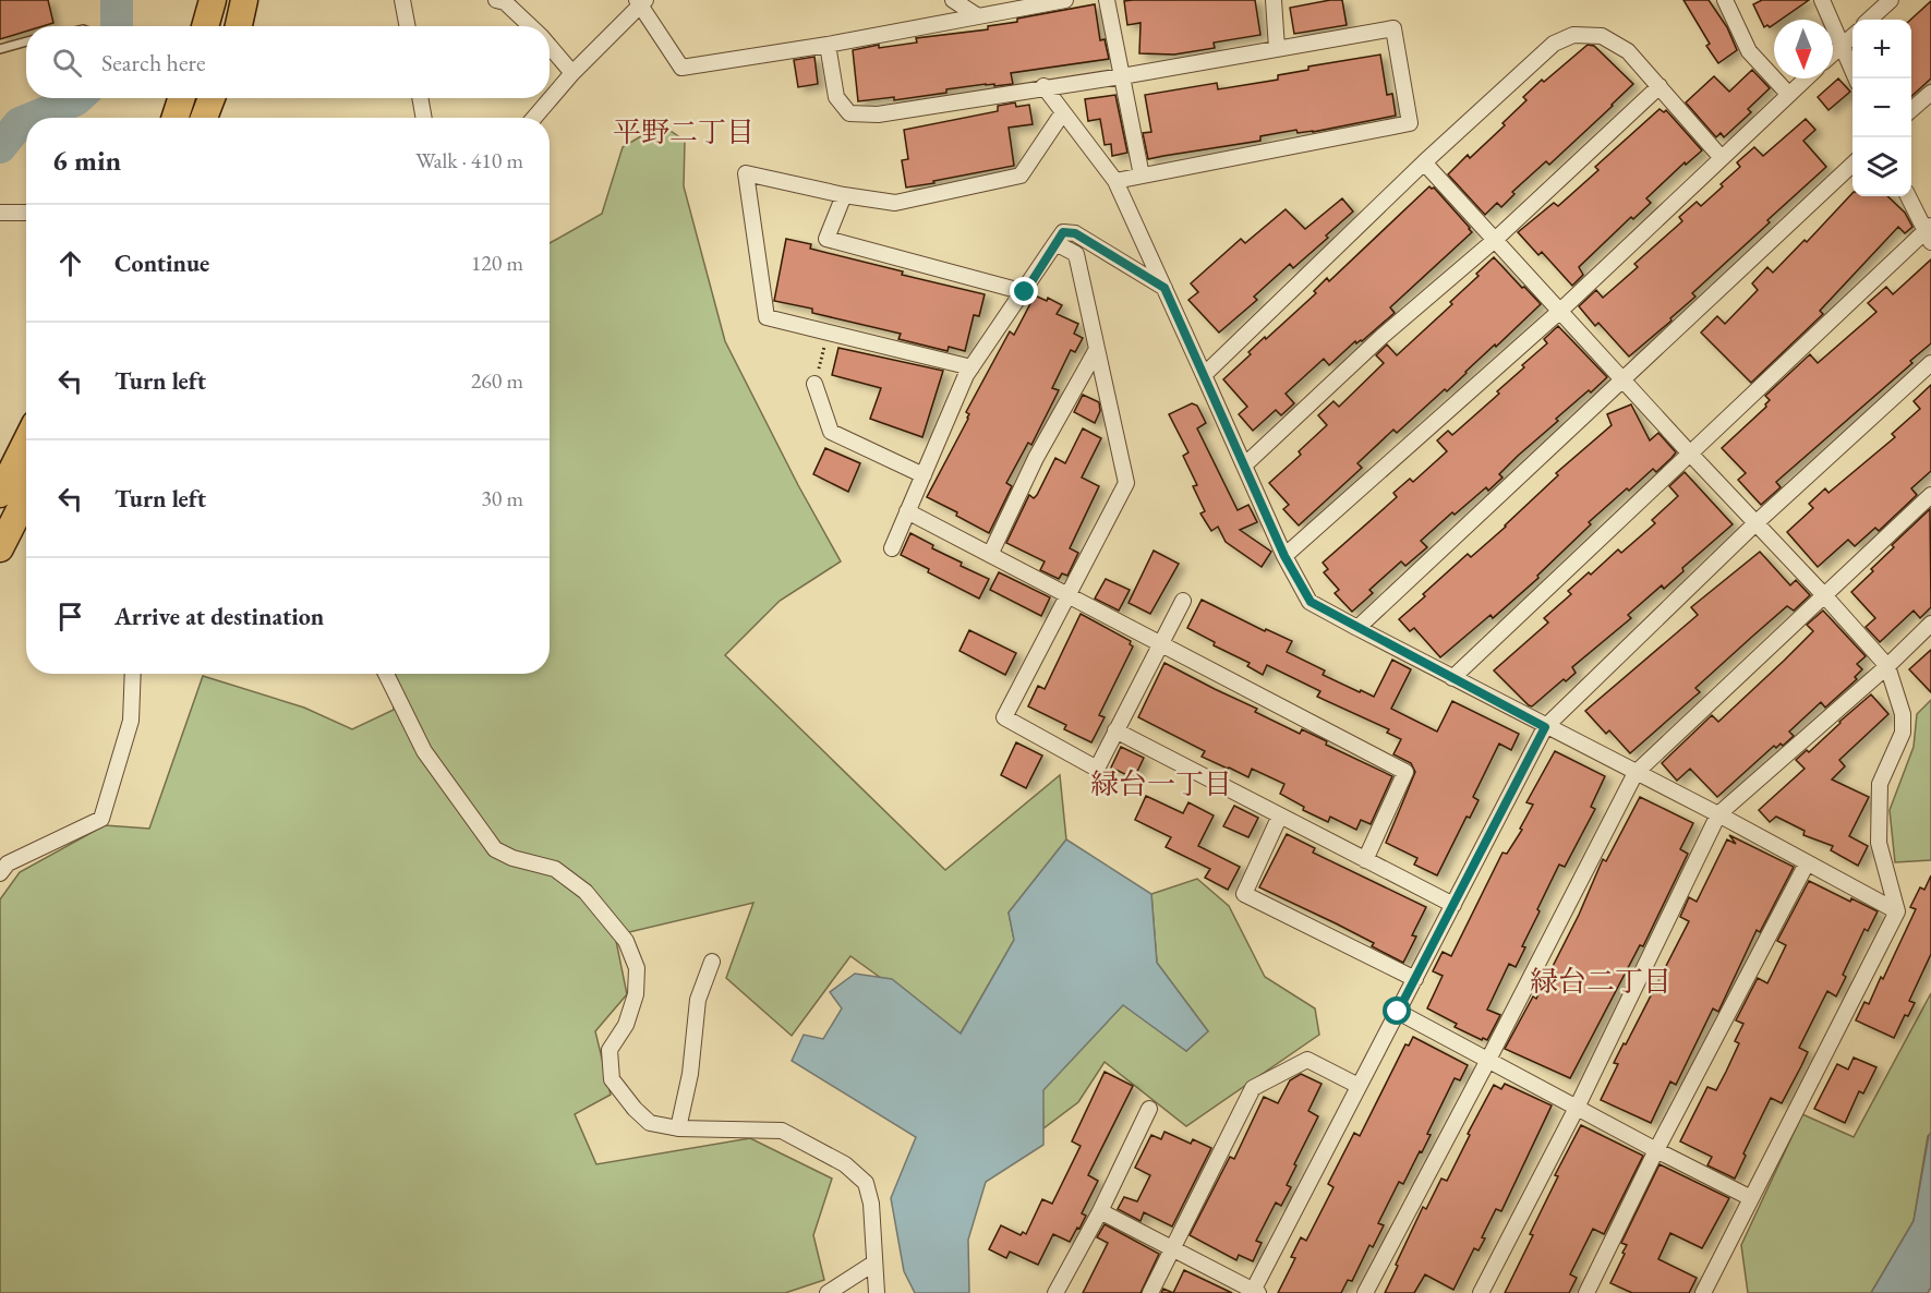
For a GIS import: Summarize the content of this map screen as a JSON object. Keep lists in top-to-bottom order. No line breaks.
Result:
{"districts":["平野二丁目","緑台一丁目","緑台二丁目"],"north":"bottom","page":{"map_buttons":["+","−"],"search":"Search here","heading":["6 min","Walk · 410 m"],"list":[["Continue","120 m"],["Turn left","260 m"],["Turn left","30 m"],"Arrive at destination"]}}
